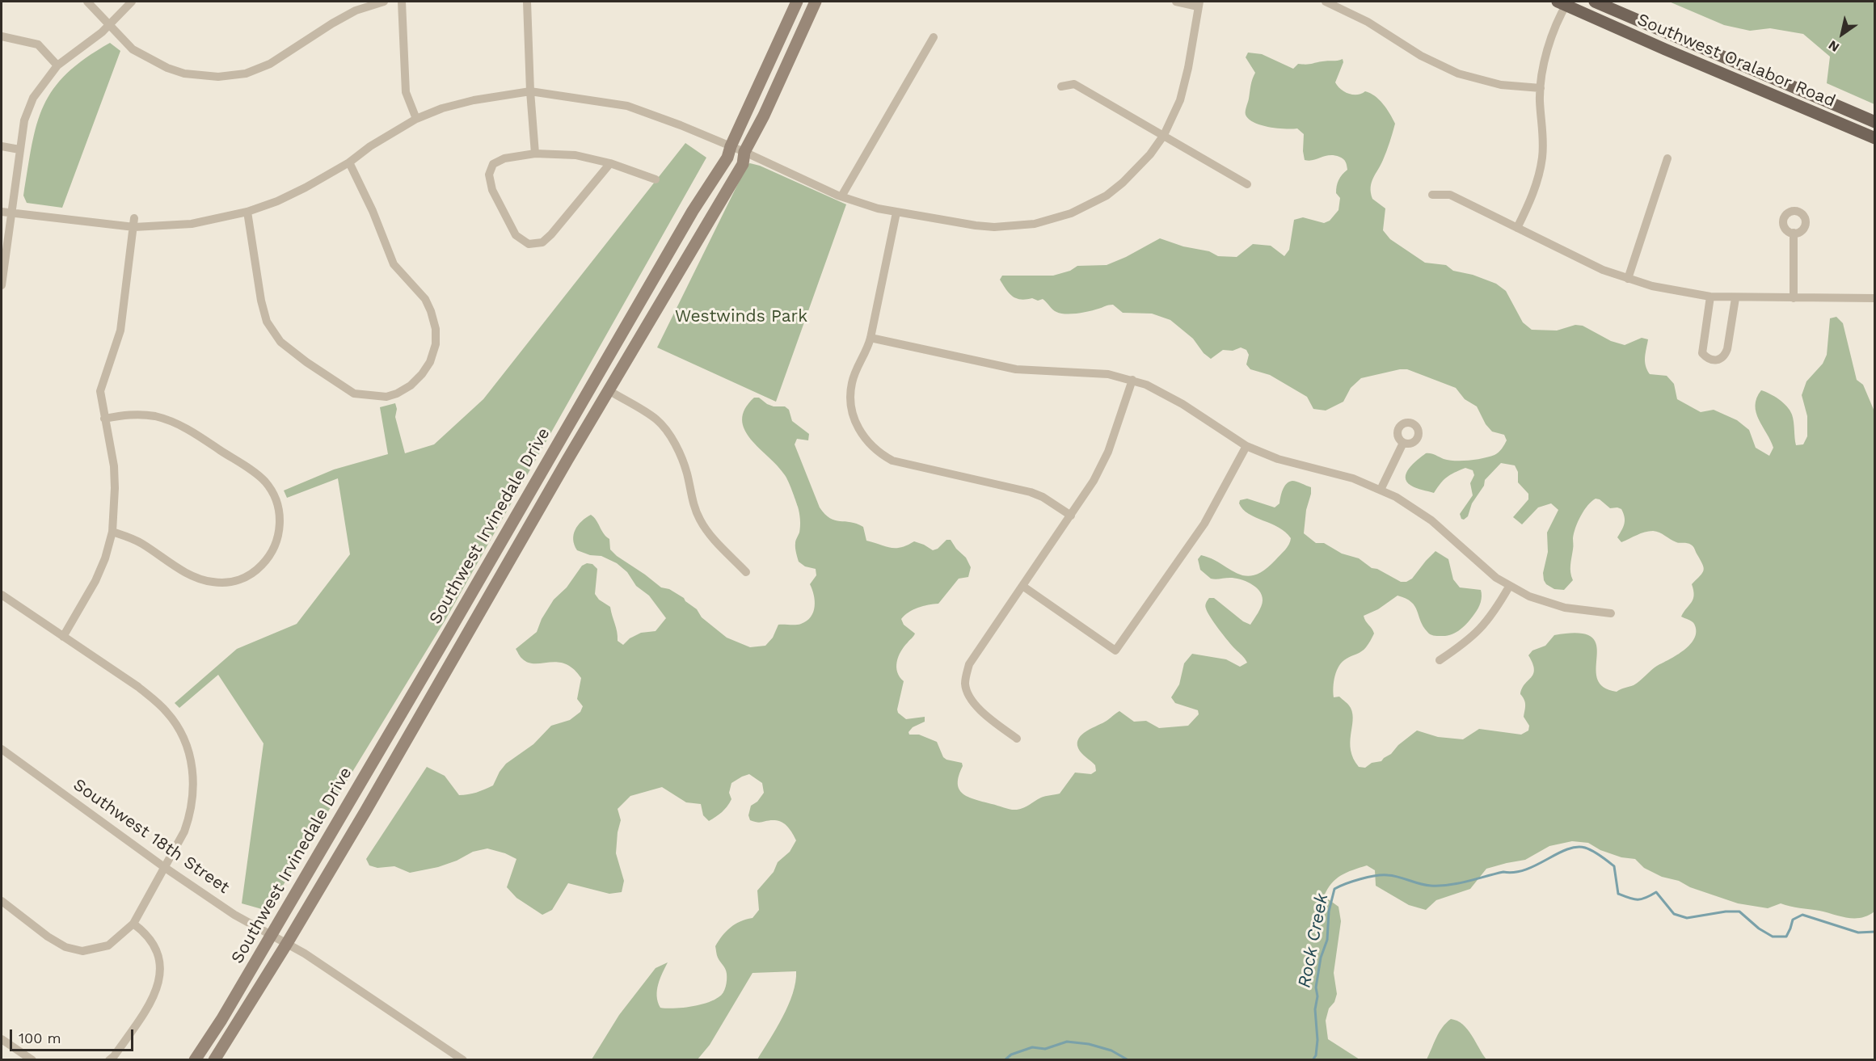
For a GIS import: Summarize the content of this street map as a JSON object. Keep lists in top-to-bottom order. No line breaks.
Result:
{"streets":{"main road":["Southwest Oralabor Road","Southwest Irvinedale Drive"],"street":["Southwest 18th Street"]},"crossings":[["Southwest Irvinedale Drive","Southwest 18th Street"]],"water":["Rock Creek"],"parks":["Westwinds Park"],"scale_bar":"100 m","north":"bottom left"}
